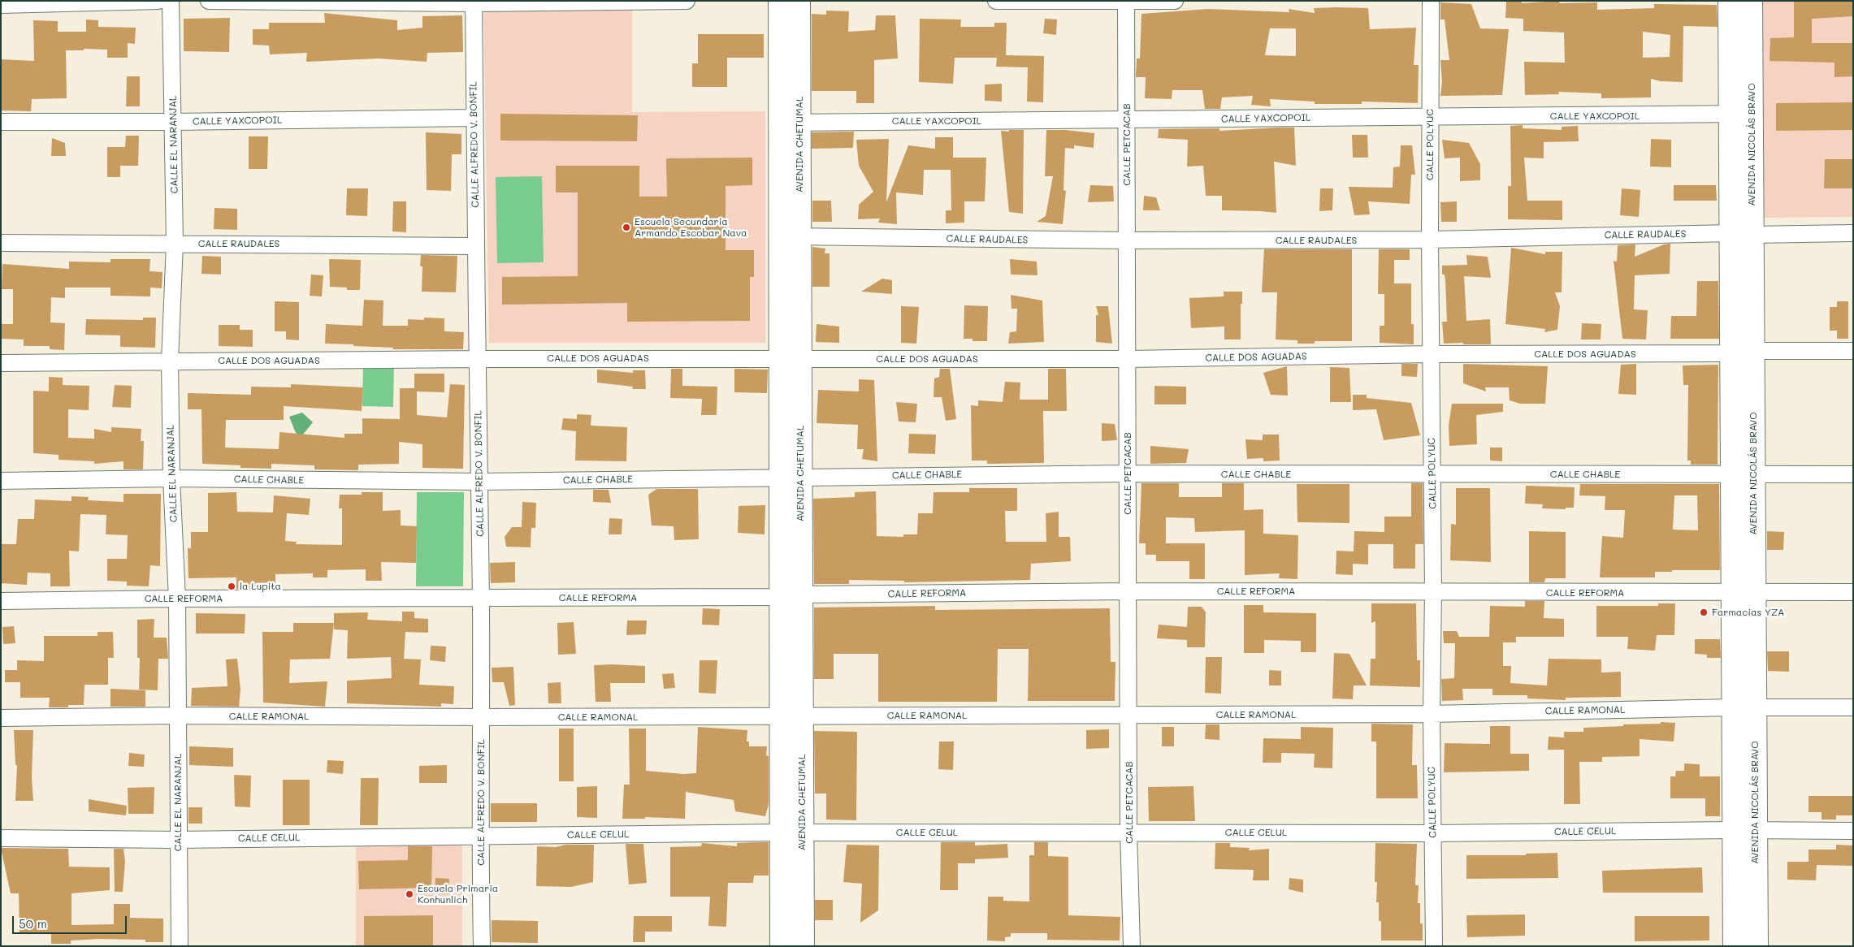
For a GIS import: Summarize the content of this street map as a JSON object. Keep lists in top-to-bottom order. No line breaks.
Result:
{"streets":{"main road":["AVENIDA CHETUMAL","AVENIDA NICOLÁS BRAVO"],"street":["CALLE YAXCOPOIL","CALLE EL NARANJAL","CALLE ALFREDO V. BONFIL","CALLE PETCACAB","CALLE POLYUC","CALLE RAUDALES","CALLE DOS AGUADAS","CALLE CHABLE","CALLE REFORMA","CALLE RAMONAL","CALLE CELUL"]},"crossings":[["CALLE YAXCOPOIL","CALLE EL NARANJAL"],["CALLE YAXCOPOIL","CALLE ALFREDO V. BONFIL"],["CALLE YAXCOPOIL","AVENIDA CHETUMAL"],["CALLE YAXCOPOIL","CALLE PETCACAB"],["CALLE YAXCOPOIL","CALLE POLYUC"],["CALLE YAXCOPOIL","AVENIDA NICOLÁS BRAVO"],["CALLE EL NARANJAL","CALLE RAUDALES"],["CALLE EL NARANJAL","CALLE DOS AGUADAS"],["CALLE EL NARANJAL","CALLE CHABLE"],["CALLE EL NARANJAL","CALLE REFORMA"],["CALLE EL NARANJAL","CALLE RAMONAL"],["CALLE EL NARANJAL","CALLE CELUL"],["CALLE ALFREDO V. BONFIL","CALLE RAUDALES"],["CALLE ALFREDO V. BONFIL","CALLE DOS AGUADAS"],["CALLE ALFREDO V. BONFIL","CALLE CHABLE"],["CALLE ALFREDO V. BONFIL","CALLE REFORMA"],["CALLE ALFREDO V. BONFIL","CALLE RAMONAL"],["CALLE ALFREDO V. BONFIL","CALLE CELUL"],["AVENIDA CHETUMAL","CALLE RAUDALES"],["AVENIDA CHETUMAL","CALLE DOS AGUADAS"],["AVENIDA CHETUMAL","CALLE CHABLE"],["AVENIDA CHETUMAL","CALLE REFORMA"],["AVENIDA CHETUMAL","CALLE RAMONAL"],["AVENIDA CHETUMAL","CALLE CELUL"],["CALLE PETCACAB","CALLE RAUDALES"],["CALLE PETCACAB","CALLE DOS AGUADAS"],["CALLE PETCACAB","CALLE CHABLE"],["CALLE PETCACAB","CALLE REFORMA"],["CALLE PETCACAB","CALLE RAMONAL"],["CALLE PETCACAB","CALLE CELUL"],["CALLE POLYUC","CALLE RAUDALES"],["CALLE POLYUC","CALLE DOS AGUADAS"],["CALLE POLYUC","CALLE CHABLE"],["CALLE POLYUC","CALLE REFORMA"],["CALLE POLYUC","CALLE RAMONAL"],["CALLE POLYUC","CALLE CELUL"],["AVENIDA NICOLÁS BRAVO","CALLE RAUDALES"],["AVENIDA NICOLÁS BRAVO","CALLE DOS AGUADAS"],["AVENIDA NICOLÁS BRAVO","CALLE CHABLE"],["AVENIDA NICOLÁS BRAVO","CALLE REFORMA"],["AVENIDA NICOLÁS BRAVO","CALLE RAMONAL"],["AVENIDA NICOLÁS BRAVO","CALLE CELUL"]],"places":["Escuela Secundaria Armando Escobar Nava","la Lupita","Farmacias YZA","Escuela Primaria Konhunlich"],"scale_bar":"50 m"}
